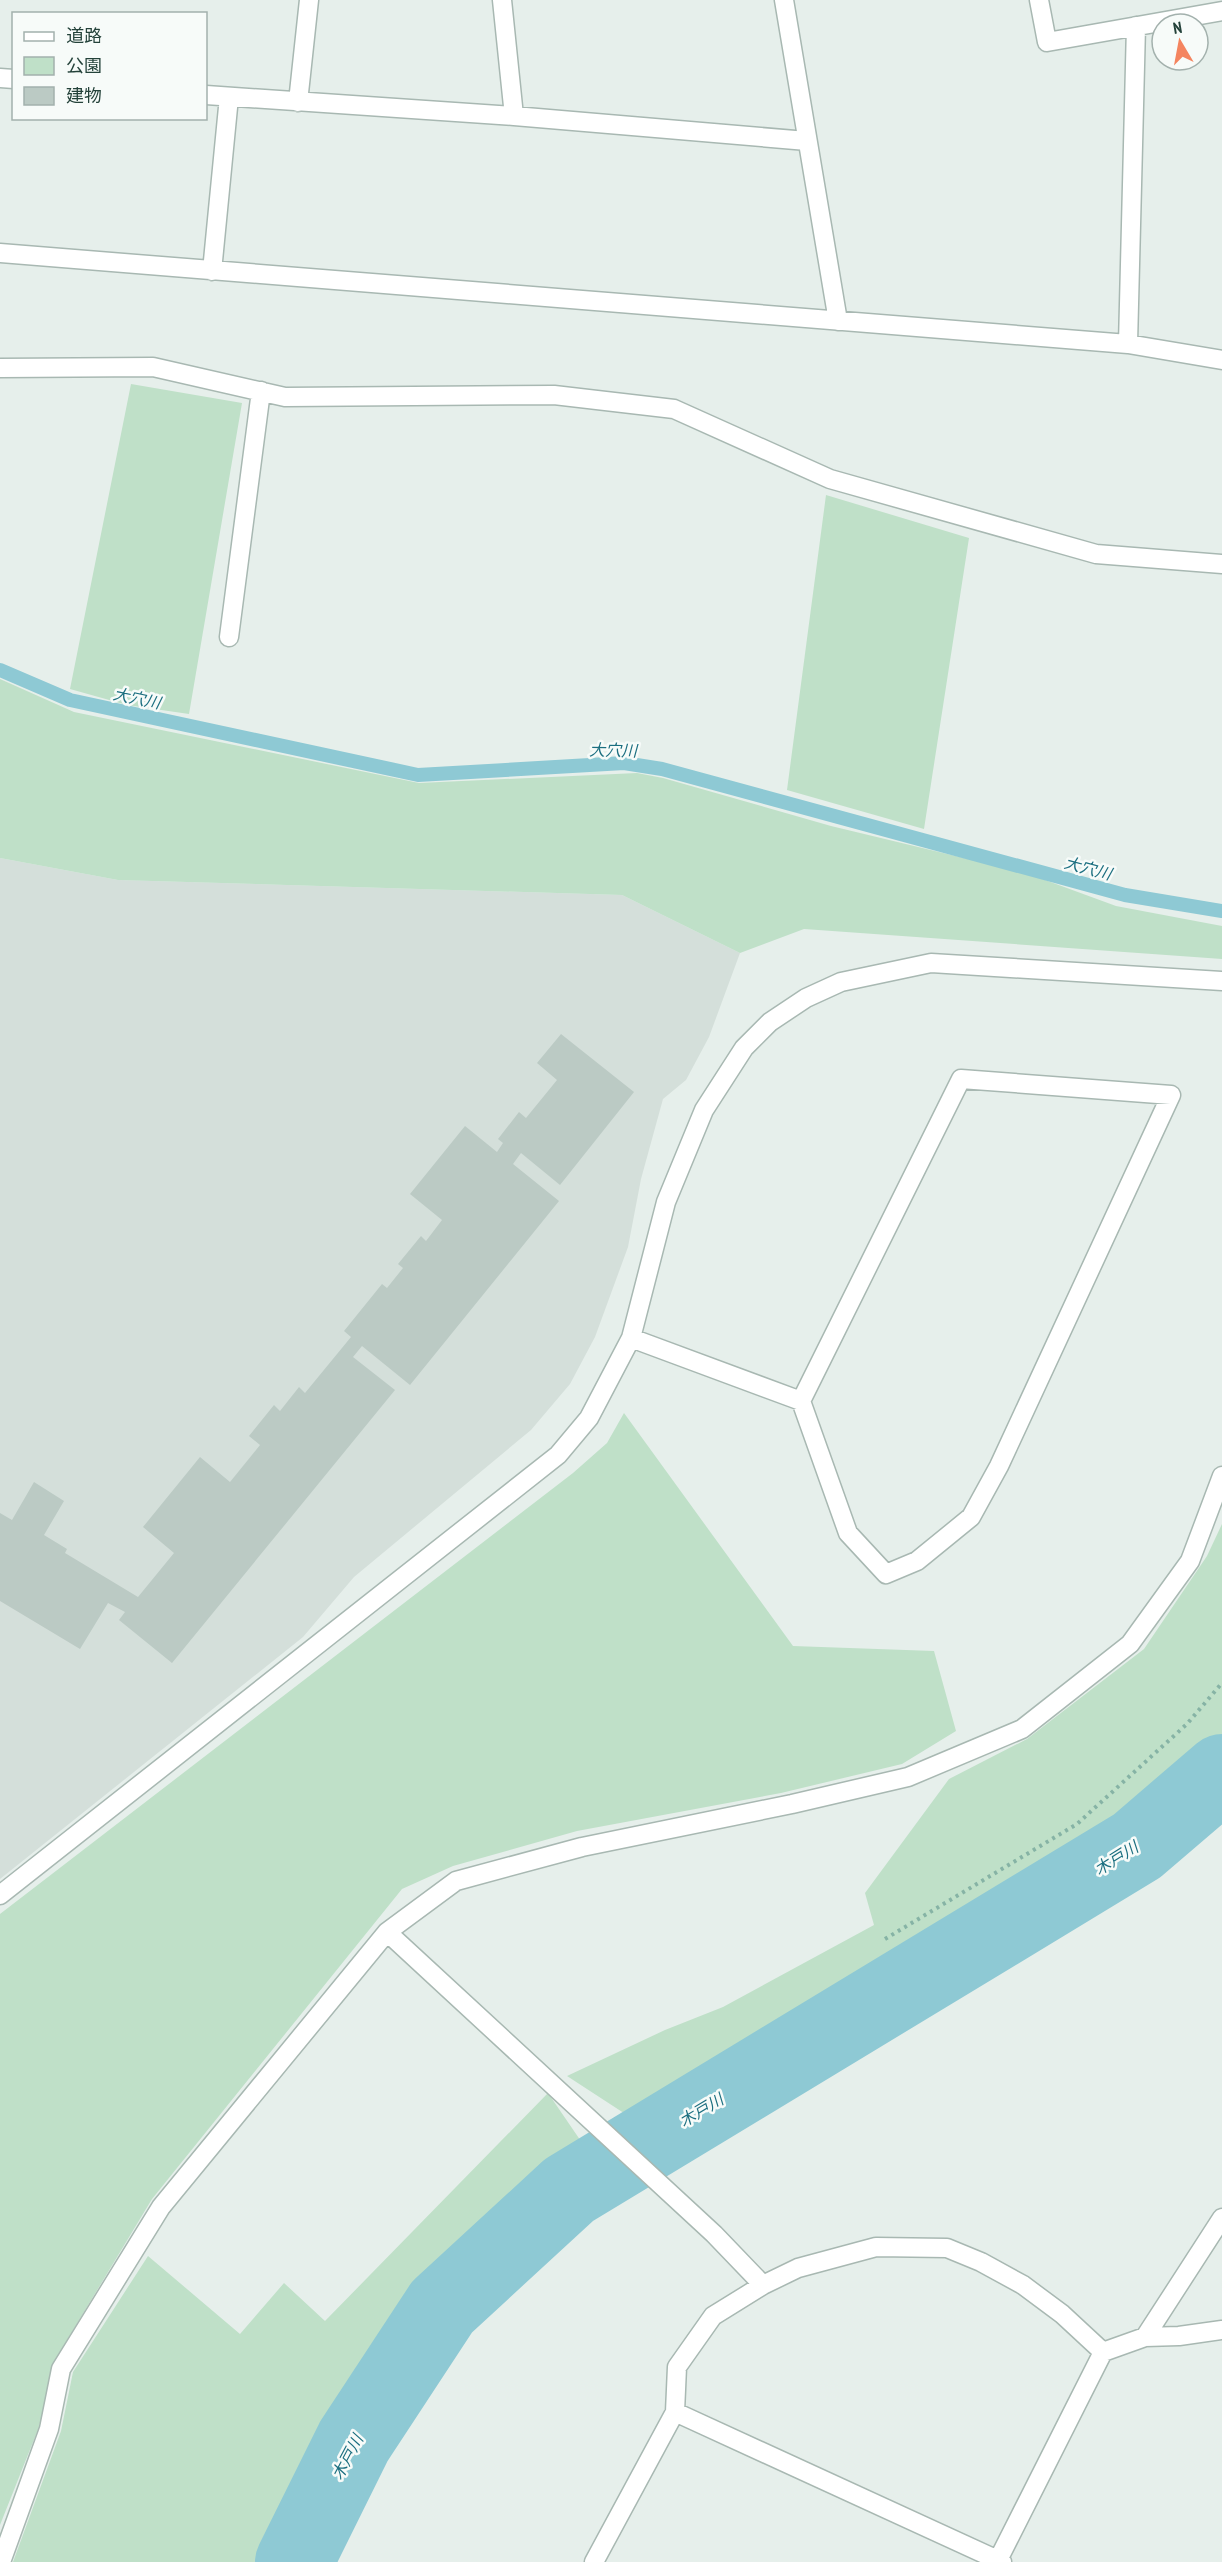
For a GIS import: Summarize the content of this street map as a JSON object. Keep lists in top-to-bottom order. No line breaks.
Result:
{"water":["大穴川","木戸川"],"legend":["道路","公園","建物"],"north":"top"}
